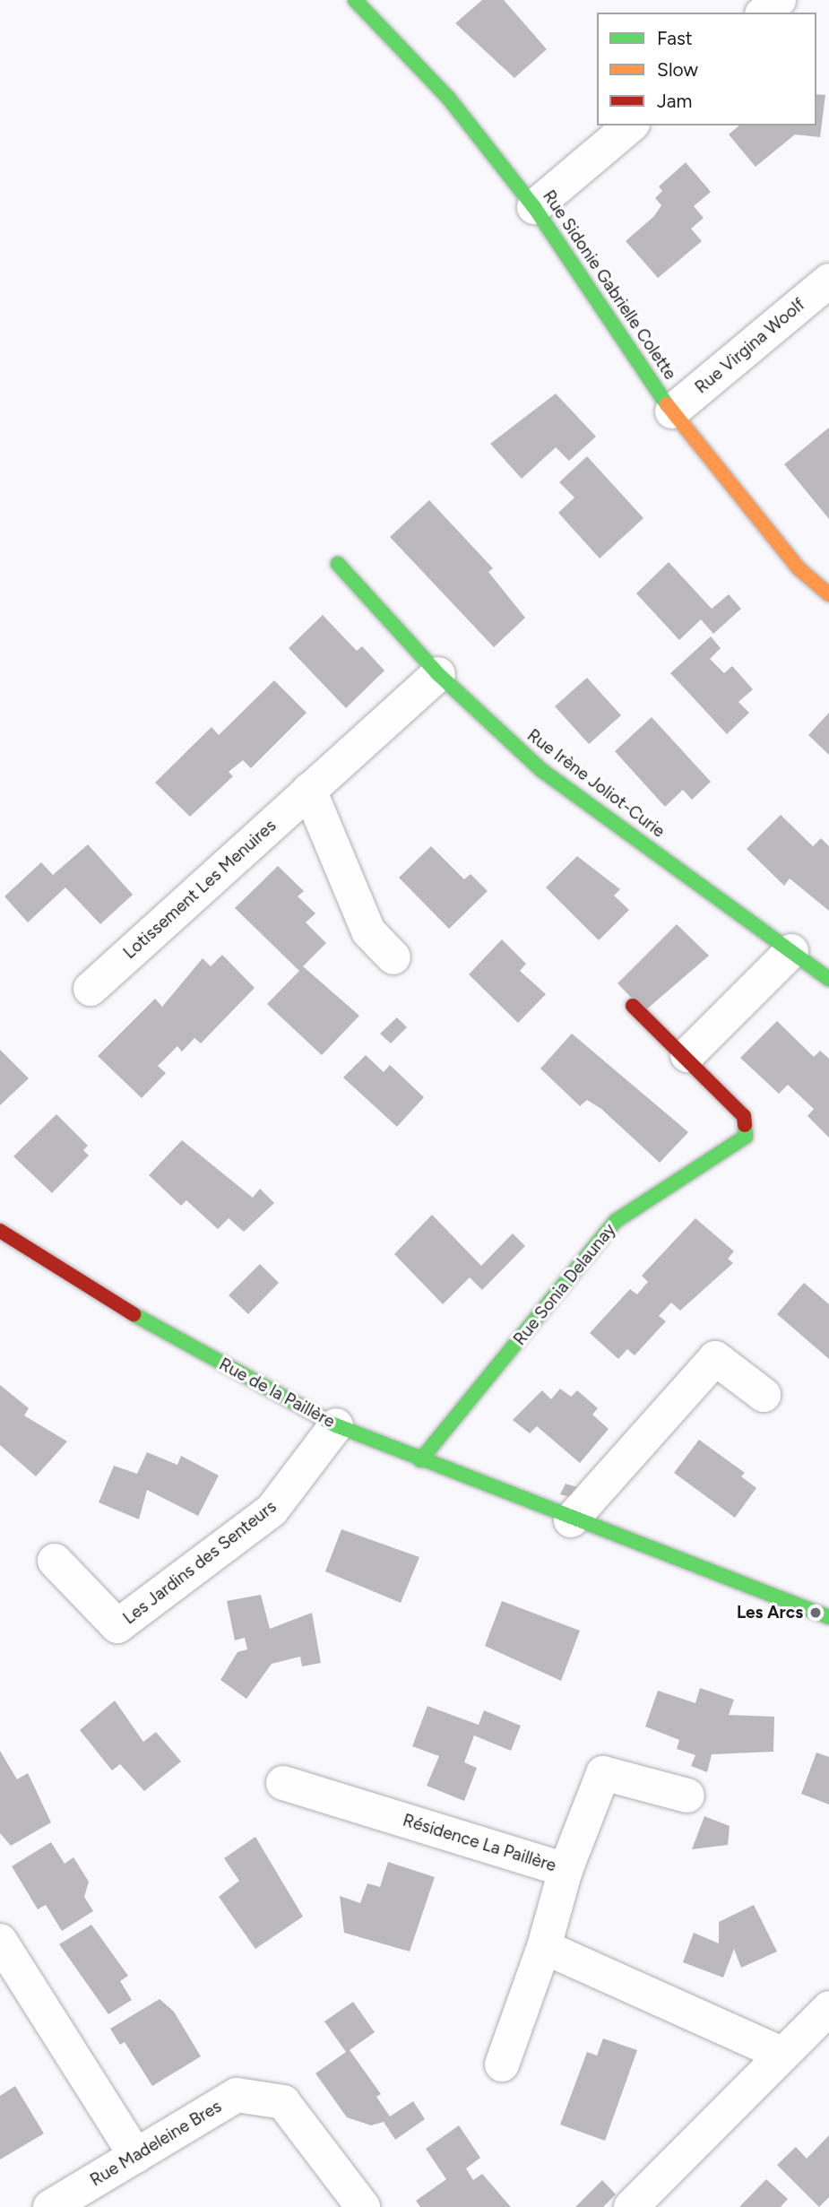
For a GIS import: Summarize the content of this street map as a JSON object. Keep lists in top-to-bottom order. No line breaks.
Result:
{"streets":{"street":["Rue Sidonie Gabrielle Colette","Rue Virgina Woolf","Rue Irène Joliot-Curie","Lotissement Les Menuires","Rue Sonia Delaunay","Rue de la Paillère","Les Jardins des Senteurs","Résidence La Paillère","Rue Madeleine Bres"]},"crossings":[["Rue Sidonie Gabrielle Colette","Rue Virgina Woolf"],["Rue Irène Joliot-Curie","Lotissement Les Menuires"],["Rue Sonia Delaunay","Rue de la Paillère"],["Rue de la Paillère","Les Jardins des Senteurs"]],"places":["Les Arcs"],"legend":["Fast","Slow","Jam"]}
